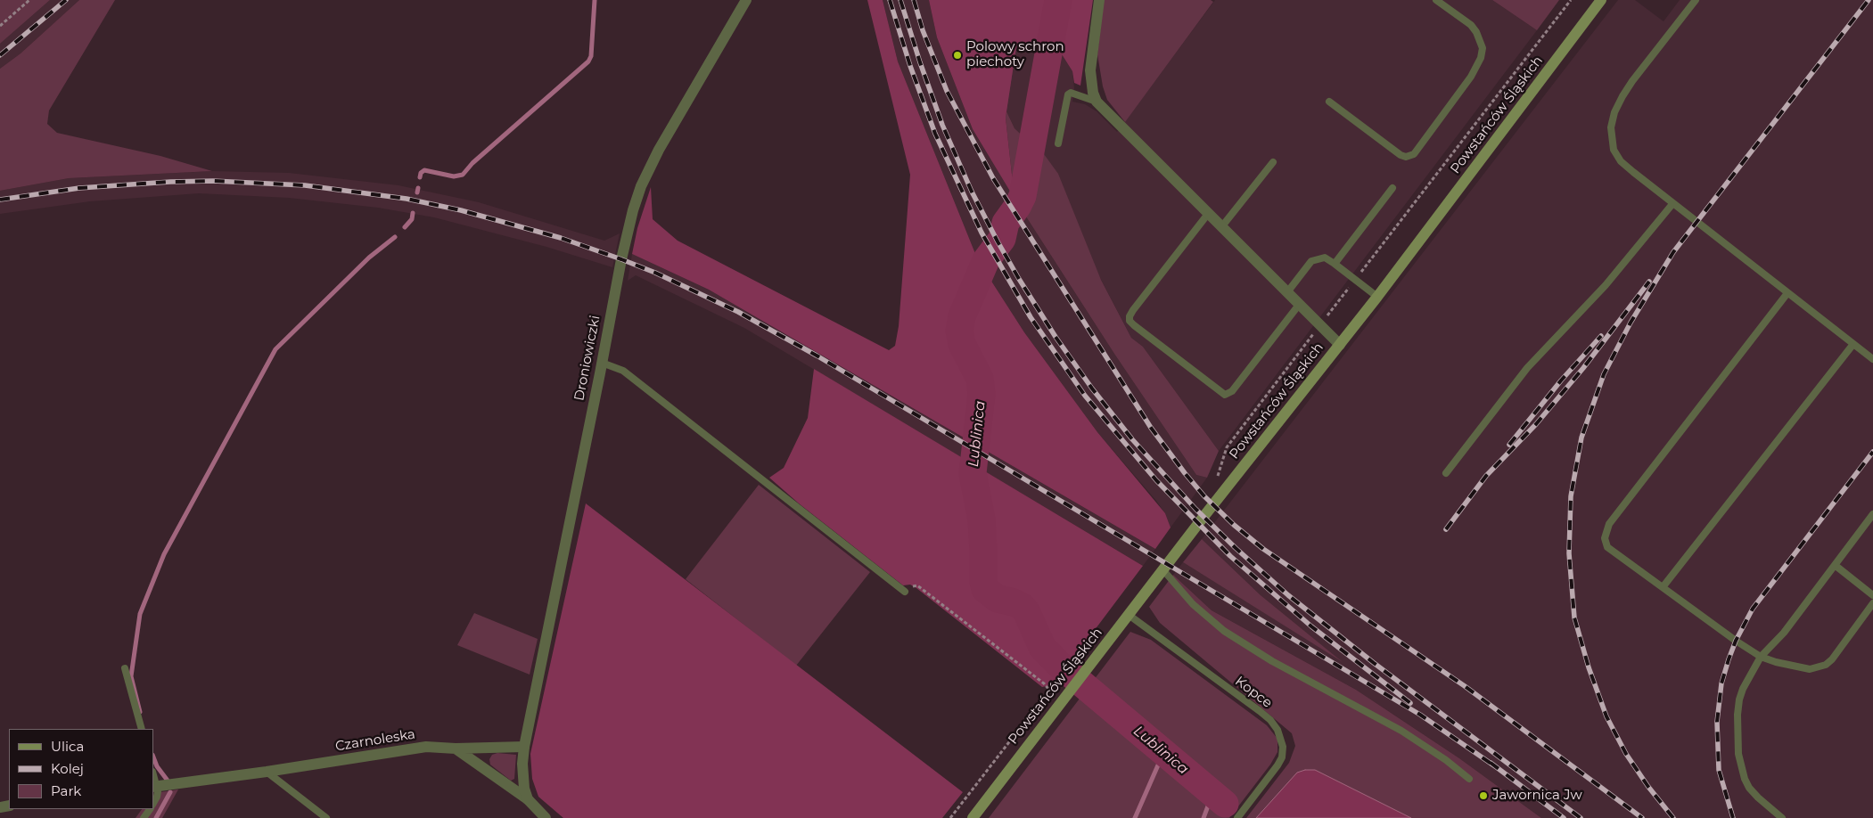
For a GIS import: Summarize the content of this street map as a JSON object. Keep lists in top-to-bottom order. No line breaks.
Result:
{"streets":{"main road":["Powstańców Śląskich"],"street":["Droniowiczki","Czarnoleska"],"lane":["Kopce"]},"crossings":[["Powstańców Śląskich","Kopce"],["Droniowiczki","Czarnoleska"]],"water":["Lublinica"],"places":["Polowy schron piechoty","Jawornica Jw"],"legend":["Ulica","Kolej","Park"]}
